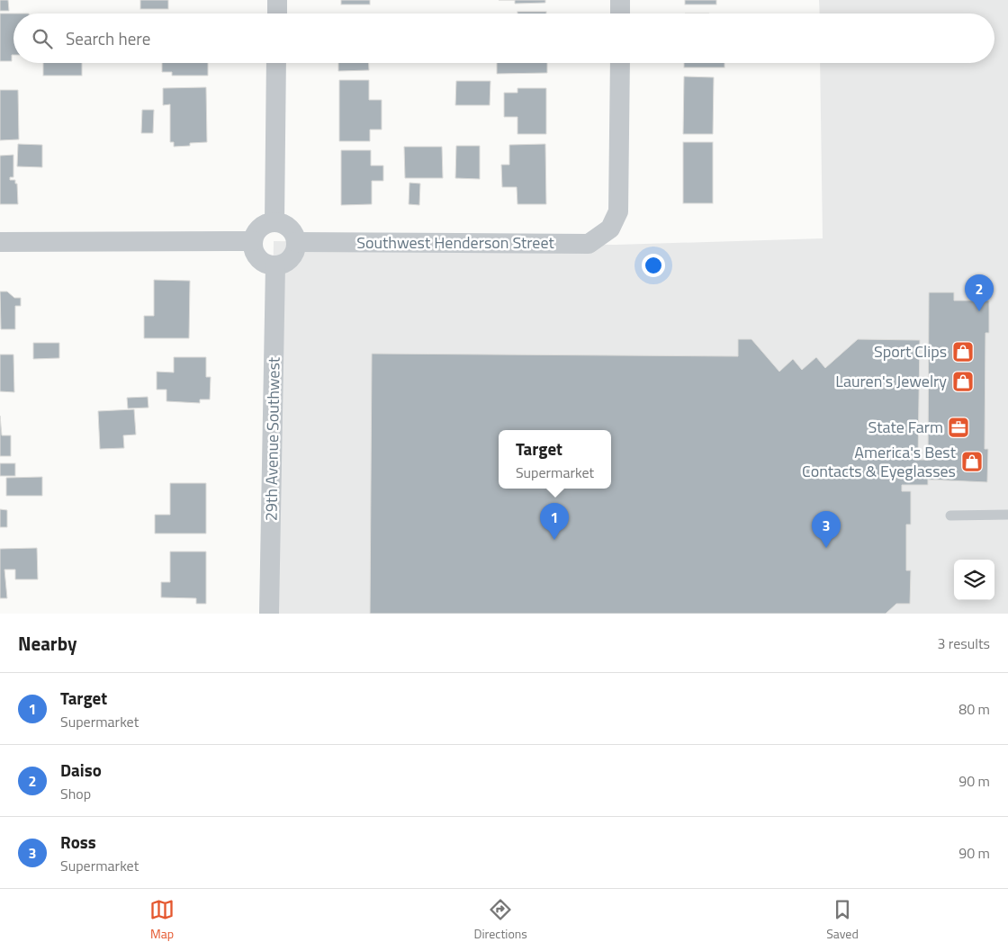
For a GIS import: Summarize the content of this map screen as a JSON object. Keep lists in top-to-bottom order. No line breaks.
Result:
{"streets":{"street":["Southwest Henderson Street","29th Avenue Southwest"]},"crossings":[["Southwest Henderson Street","29th Avenue Southwest"]],"places":{"shop":["Sport Clips","Lauren's Jewelry","America's Best Contacts & Eyeglasses"],"office":["State Farm"]},"page":{"search":"Search here","pins":["2","1","3"],"popup":["Target","Supermarket"],"heading":["Nearby","3 results"],"list":[{"mark":"1","name":"Target","note":"Supermarket","value":"80 m"},{"mark":"2","name":"Daiso","note":"Shop","value":"90 m"},{"mark":"3","name":"Ross","note":"Supermarket","value":"90 m"}],"nav":["Map","Directions","Saved"]}}
